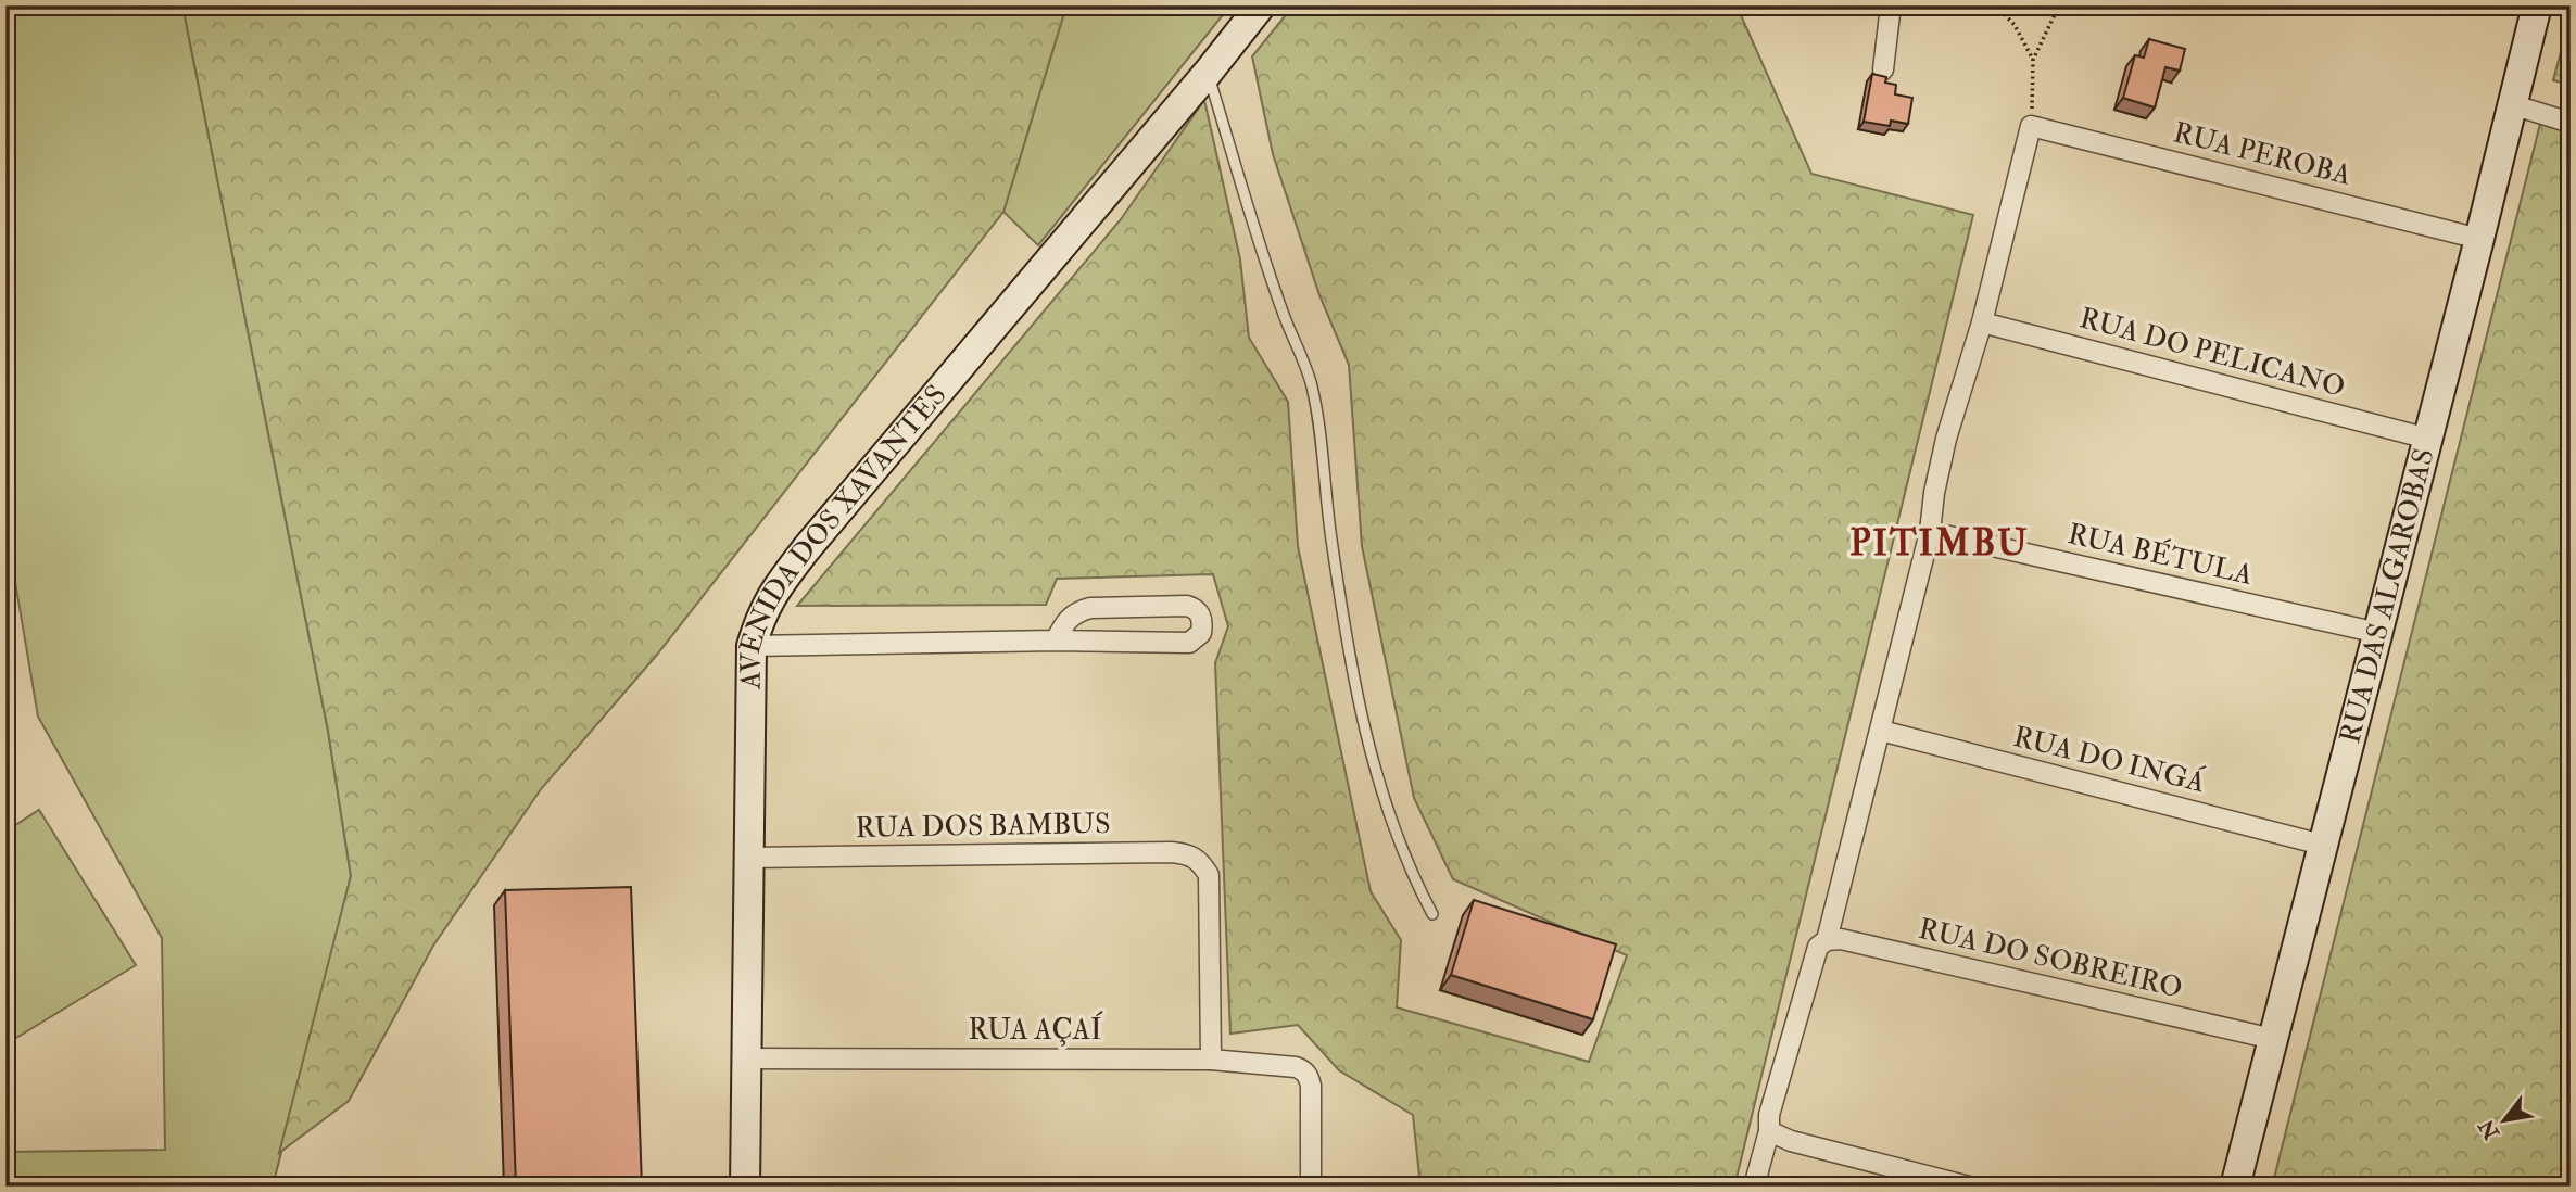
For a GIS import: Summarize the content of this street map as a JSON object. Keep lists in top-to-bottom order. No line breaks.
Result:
{"streets":{"main road":["AVENIDA DOS XAVANTES","RUA DAS ALGAROBAS"],"street":["RUA PEROBA","RUA DO PELICANO","RUA BÉTULA","RUA DO INGÁ","RUA DOS BAMBUS","RUA DO SOBREIRO","RUA AÇAÍ"]},"crossings":[["RUA PEROBA","RUA DAS ALGAROBAS"],["RUA DO PELICANO","RUA DAS ALGAROBAS"],["AVENIDA DOS XAVANTES","RUA DOS BAMBUS"],["AVENIDA DOS XAVANTES","RUA AÇAÍ"],["RUA BÉTULA","RUA DAS ALGAROBAS"],["RUA DAS ALGAROBAS","RUA DO INGÁ"],["RUA DAS ALGAROBAS","RUA DO SOBREIRO"],["RUA DOS BAMBUS","RUA AÇAÍ"]],"districts":["PITIMBU"],"north":"bottom left"}
